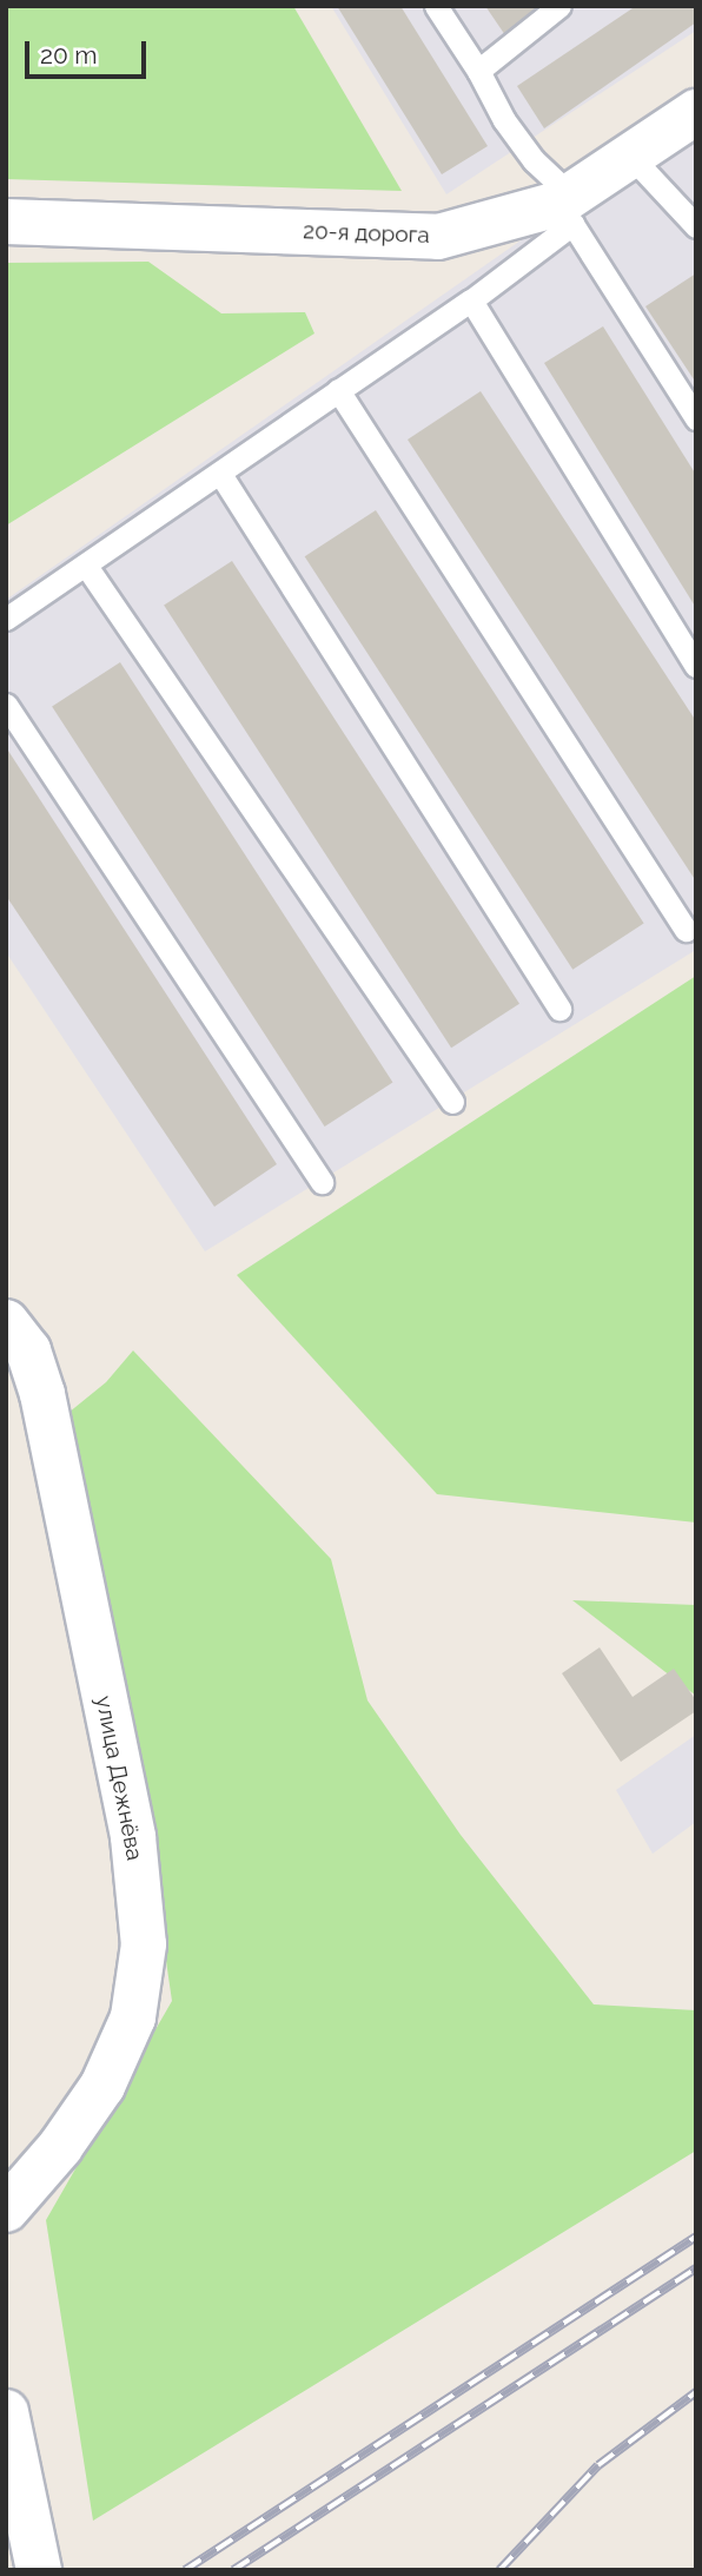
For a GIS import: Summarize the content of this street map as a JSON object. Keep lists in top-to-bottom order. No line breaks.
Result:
{"streets":{"street":["20-я дорога","улица Дежнёва"]},"scale_bar":"20 m"}
